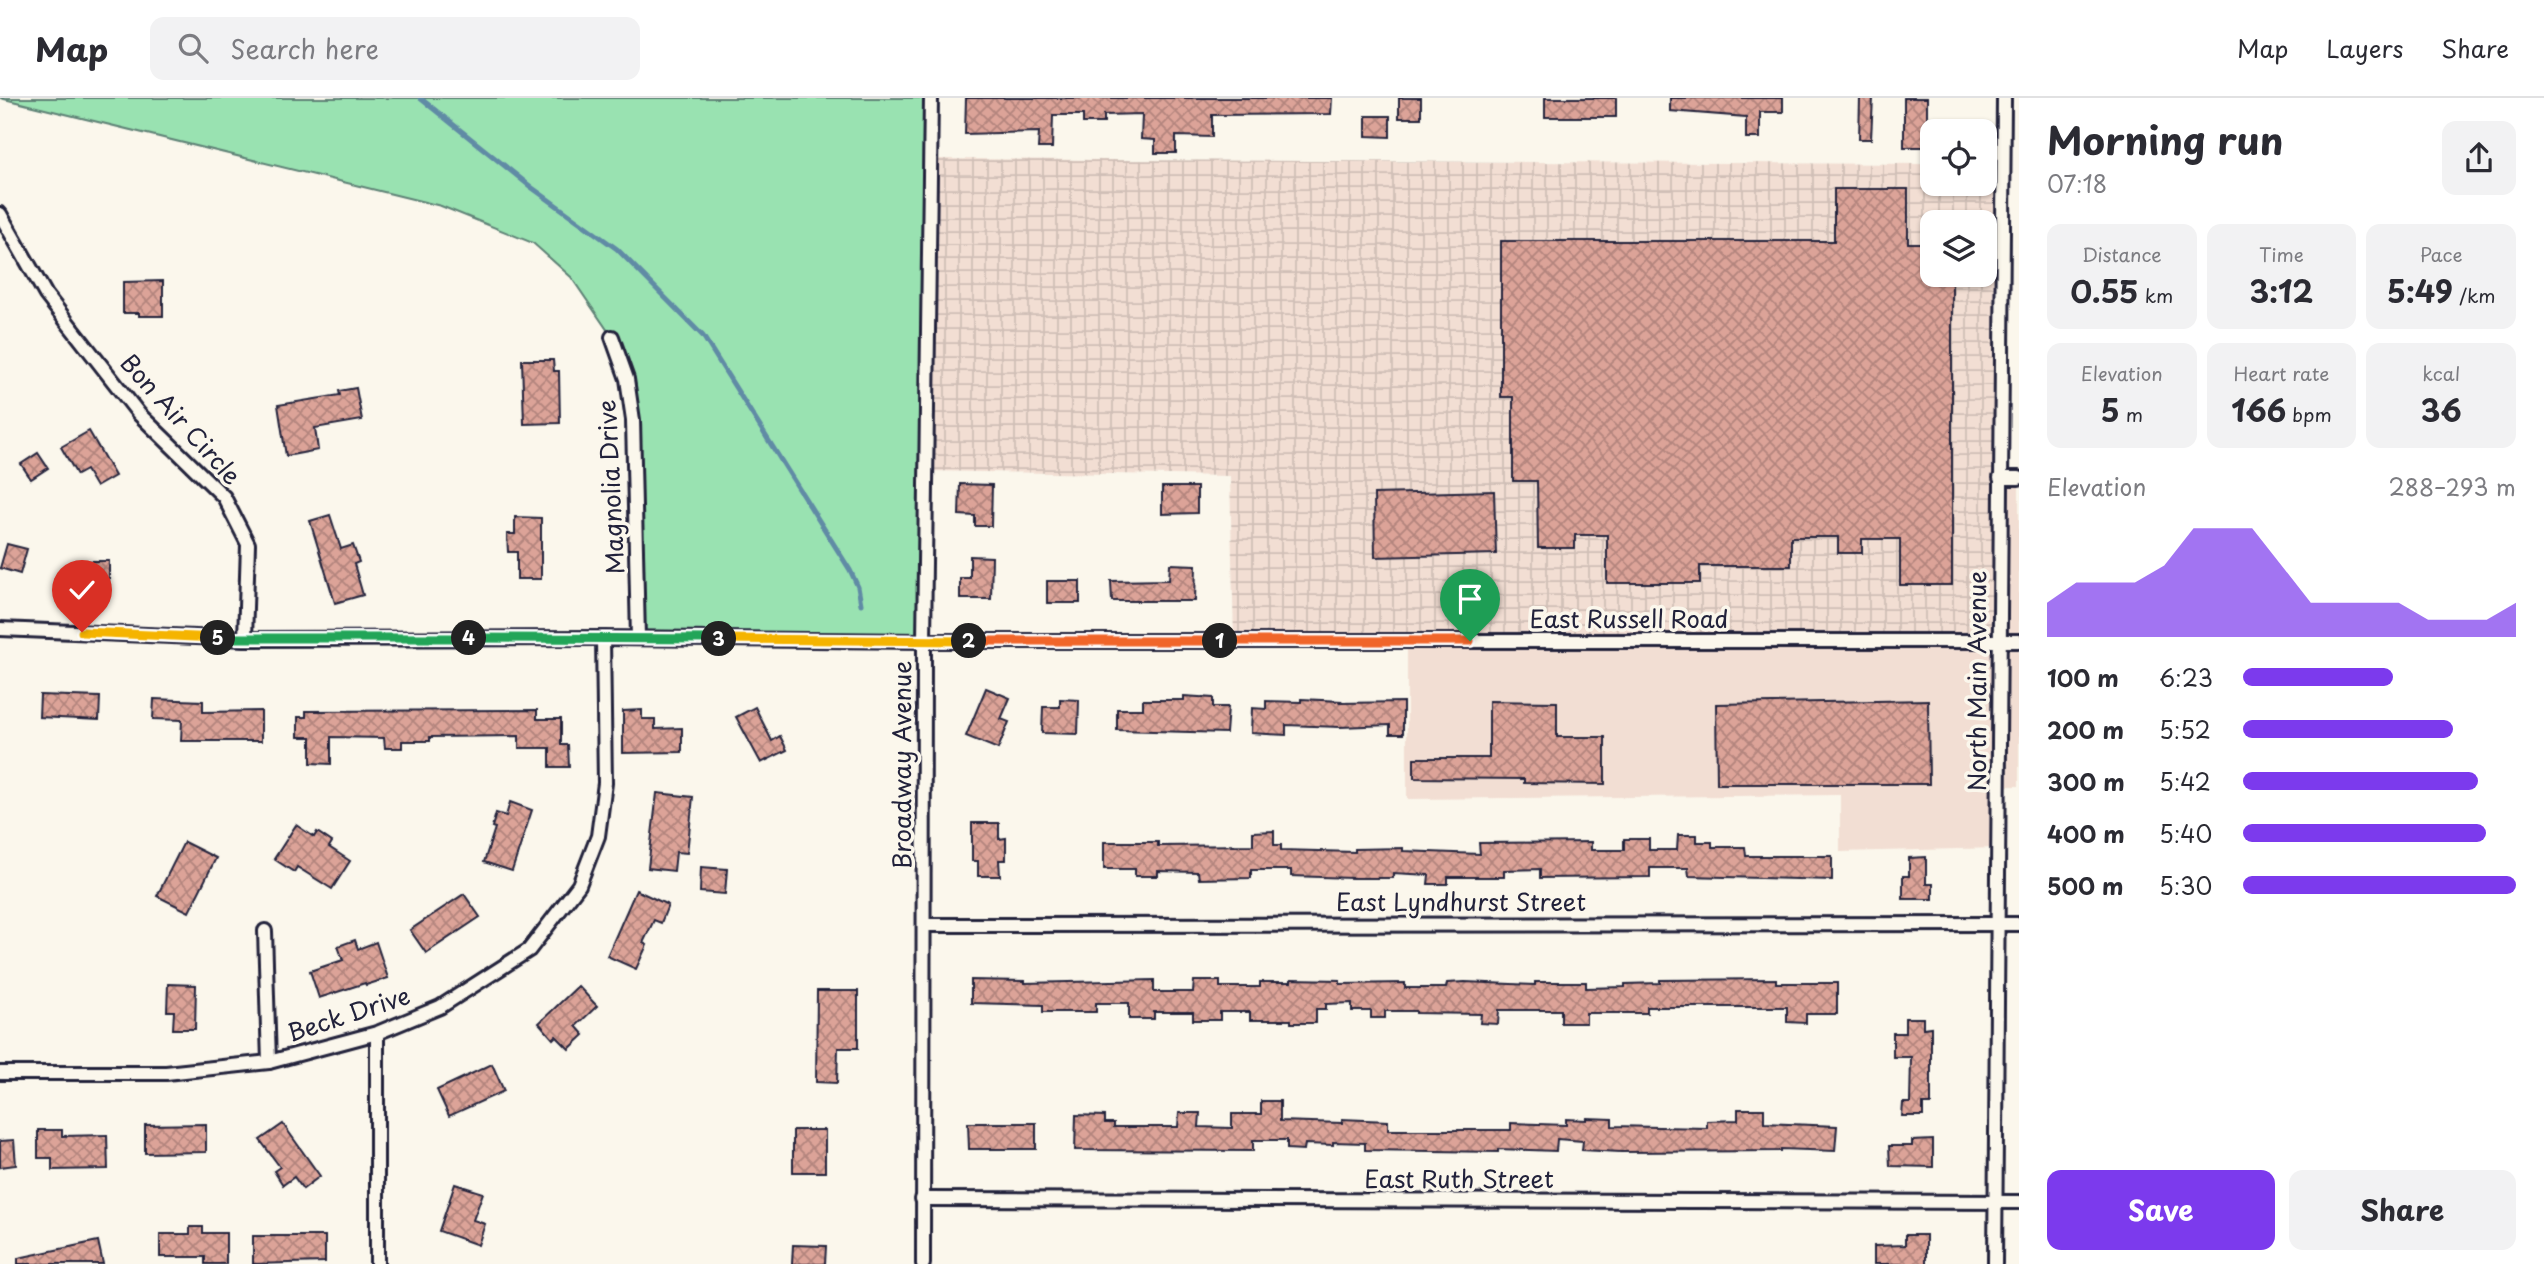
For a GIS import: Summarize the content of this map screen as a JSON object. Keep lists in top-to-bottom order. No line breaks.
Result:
{"streets":{"street":["Bon Air Circle","Magnolia Drive","East Russell Road","North Main Avenue","Broadway Avenue","East Lyndhurst Street","Beck Drive","East Ruth Street"]},"crossings":[["Bon Air Circle","East Russell Road"],["Magnolia Drive","East Russell Road"],["East Russell Road","North Main Avenue"],["East Russell Road","Broadway Avenue"],["East Russell Road","Beck Drive"],["North Main Avenue","East Lyndhurst Street"],["North Main Avenue","East Ruth Street"],["Broadway Avenue","East Lyndhurst Street"],["Broadway Avenue","East Ruth Street"]],"page":{"header":"Map","search":"Search here","nav":["Map","Layers","Share"],"heading":["Morning run","07:18"],"stats":[["Distance","0.55 km"],["Time","3:12"],["Pace","5:49 /km"],["Elevation","5 m"],["Heart rate","166 bpm"],["kcal","36"]],"chart":["Elevation","288–293 m"],"pins":["4","5","3","1","2"],"list":[{"name":"100 m","note":"6:23"},{"name":"200 m","note":"5:52"},{"name":"300 m","note":"5:42"},{"name":"400 m","note":"5:40"},{"name":"500 m","note":"5:30"}],"buttons":["Save","Share"]}}
